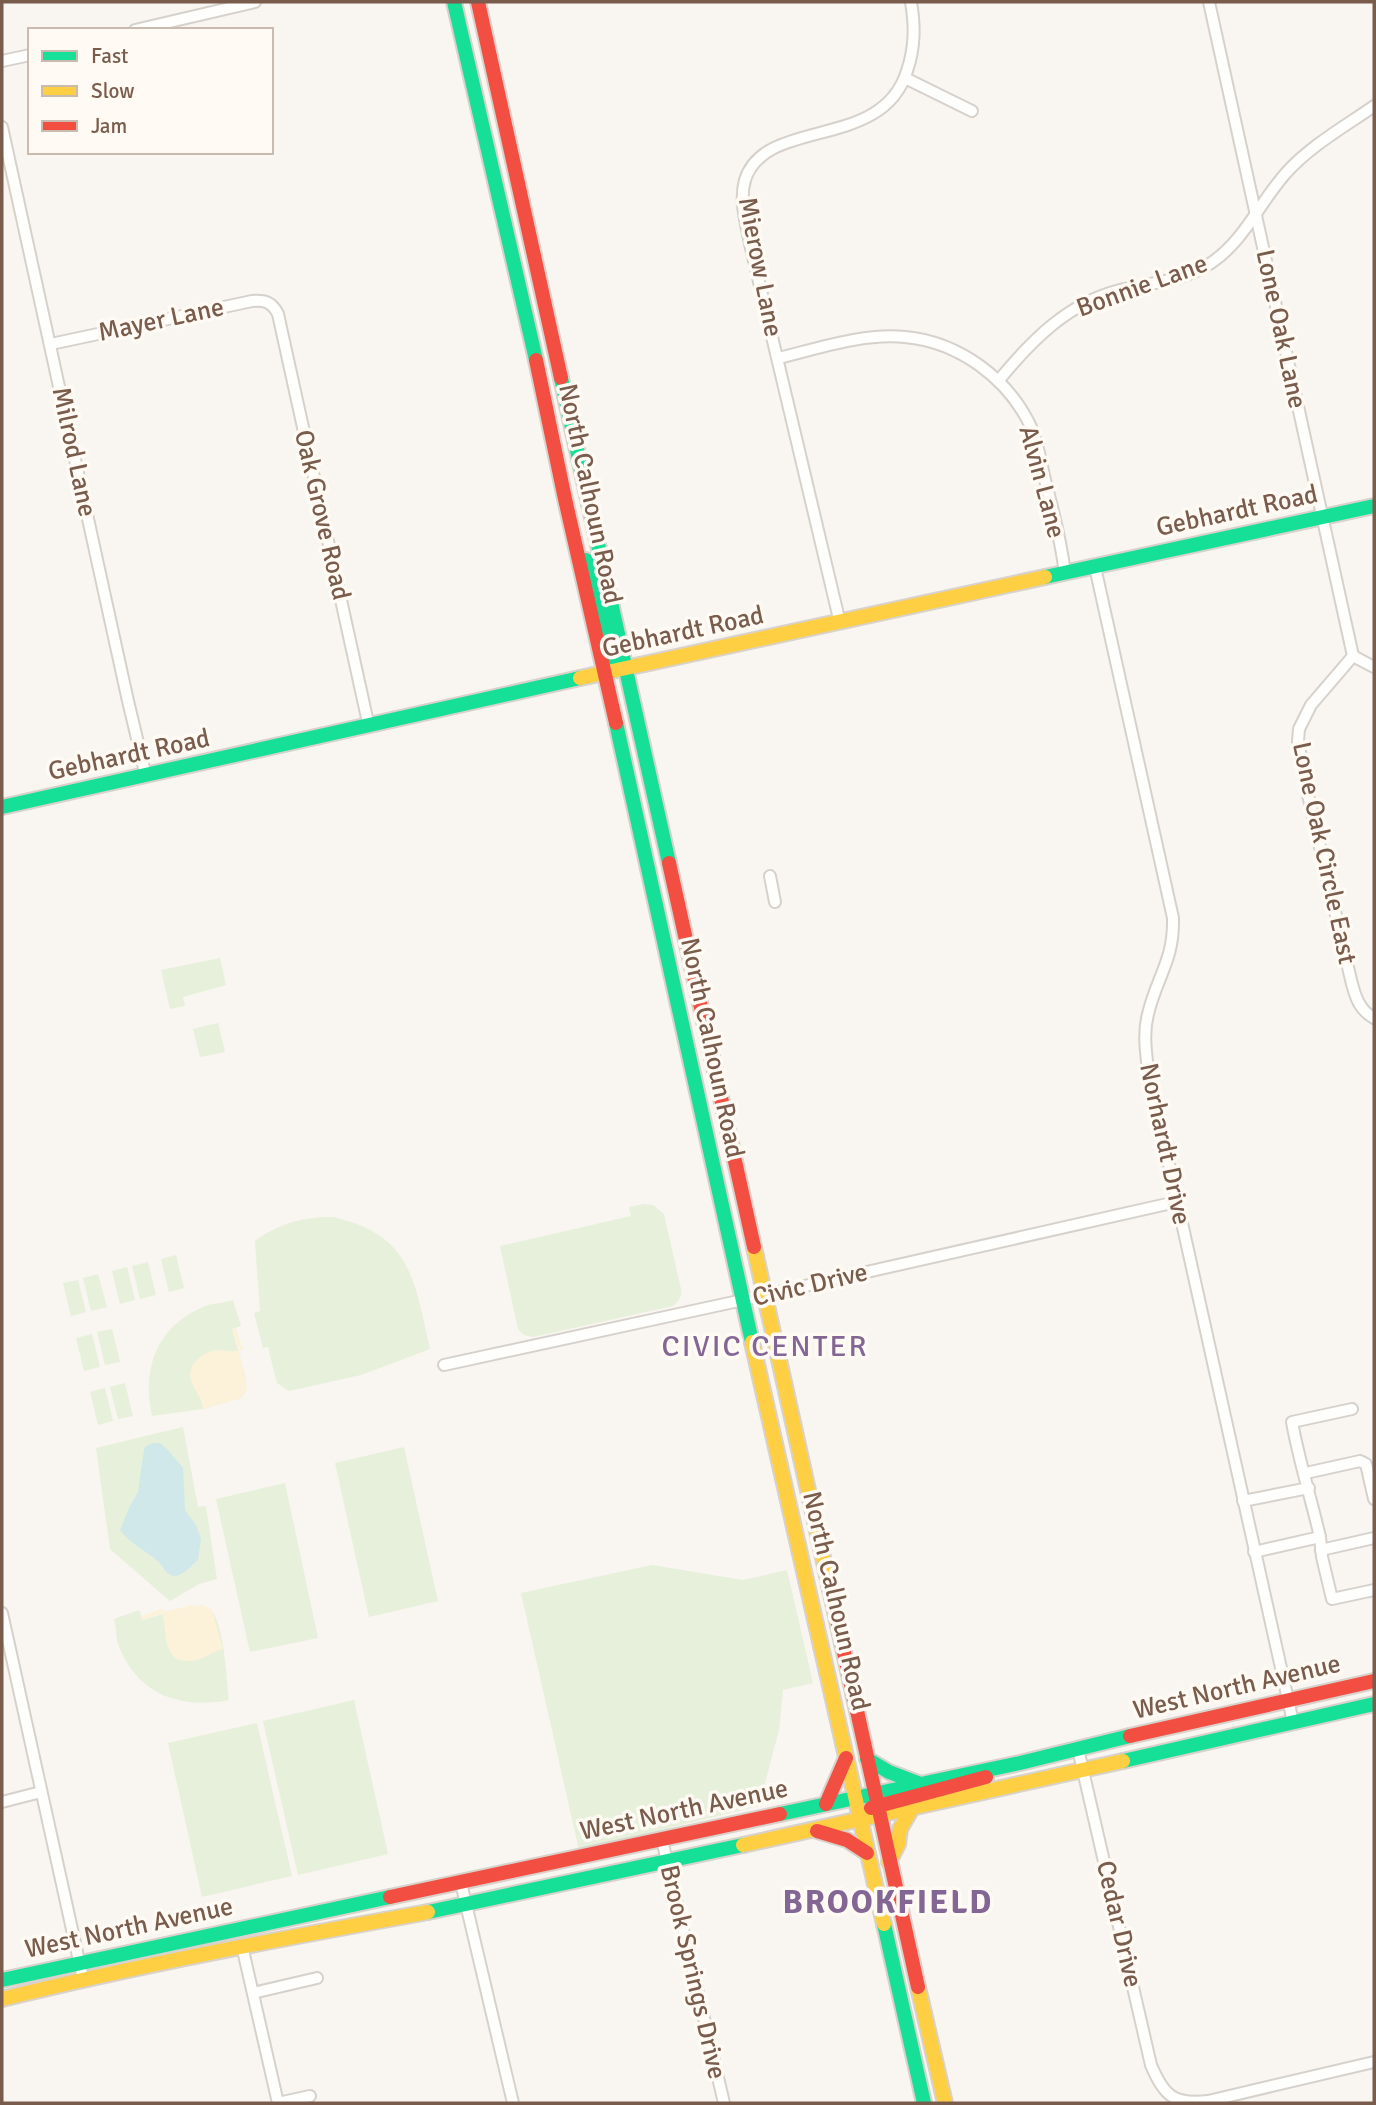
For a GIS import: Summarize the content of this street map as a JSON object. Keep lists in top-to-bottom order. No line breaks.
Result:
{"streets":{"main road":["North Calhoun Road","Gebhardt Road","West North Avenue"],"street":["Mierow Lane","Bonnie Lane","Mayer Lane","Lone Oak Lane","Milrod Lane","Alvin Lane","Oak Grove Road","Lone Oak Circle East","Norhardt Drive","Civic Drive","Cedar Drive","Brook Springs Drive"]},"crossings":[["Mierow Lane","Alvin Lane"],["Mierow Lane","Gebhardt Road"],["Bonnie Lane","Lone Oak Lane"],["Bonnie Lane","Alvin Lane"],["Mayer Lane","Milrod Lane"],["Mayer Lane","Oak Grove Road"],["Lone Oak Lane","Gebhardt Road"],["Lone Oak Lane","Lone Oak Circle East"],["Milrod Lane","Gebhardt Road"],["Alvin Lane","Gebhardt Road"],["North Calhoun Road","Gebhardt Road"],["North Calhoun Road","Civic Drive"],["North Calhoun Road","West North Avenue"],["Gebhardt Road","Oak Grove Road"],["Gebhardt Road","Norhardt Drive"],["Norhardt Drive","Civic Drive"],["Norhardt Drive","West North Avenue"],["West North Avenue","Cedar Drive"],["West North Avenue","Brook Springs Drive"]],"districts":["CIVIC CENTER","BROOKFIELD"],"legend":["Fast","Slow","Jam"]}
